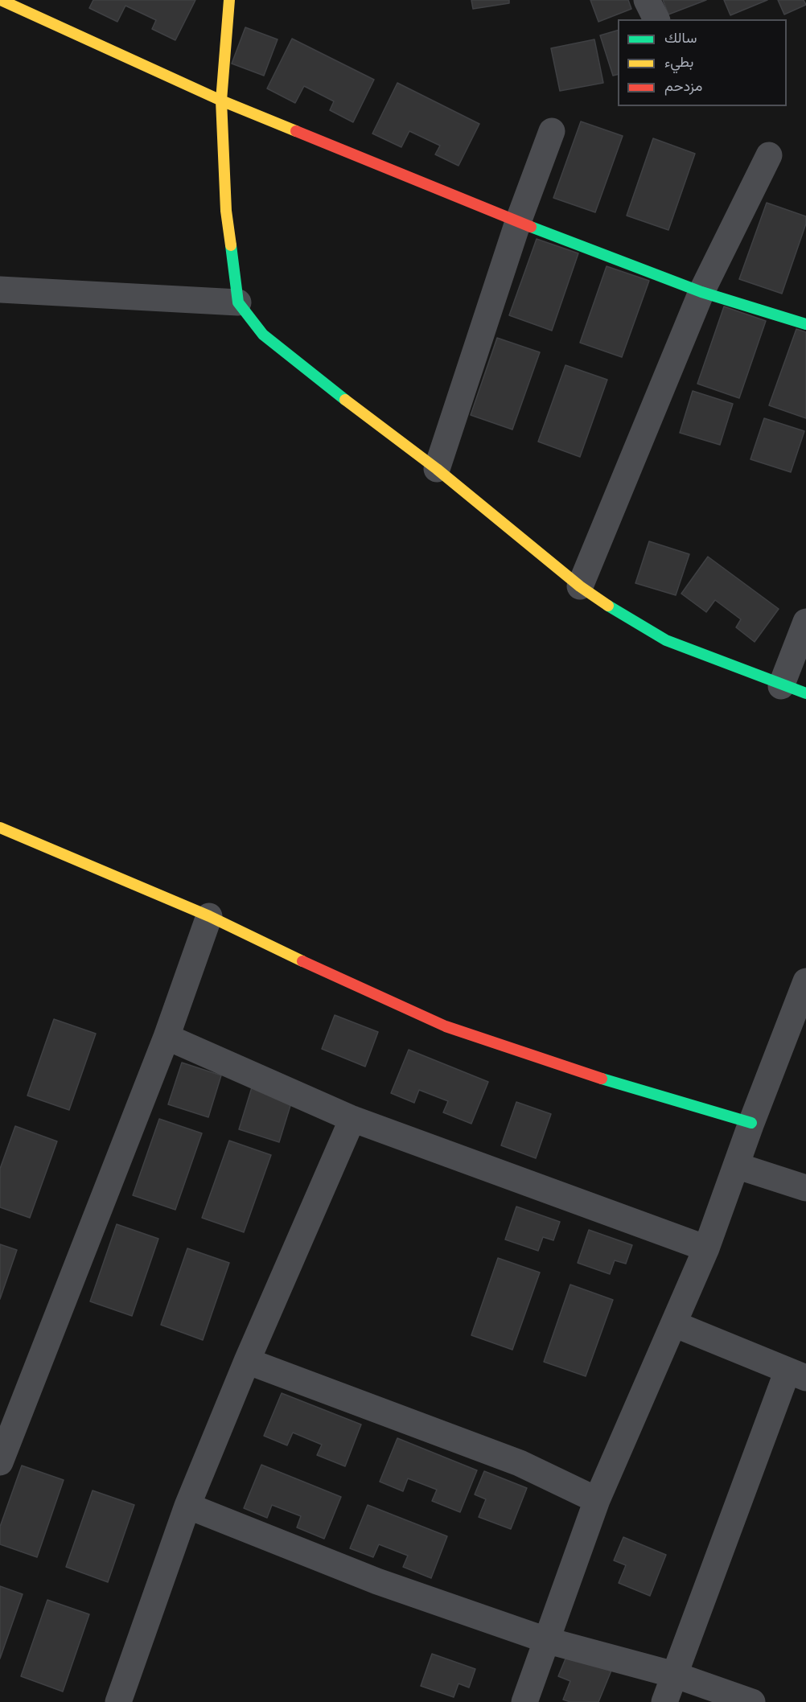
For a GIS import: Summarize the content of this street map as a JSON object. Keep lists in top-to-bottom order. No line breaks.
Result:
{"legend":["سالك","بطيء","مزدحم"]}
